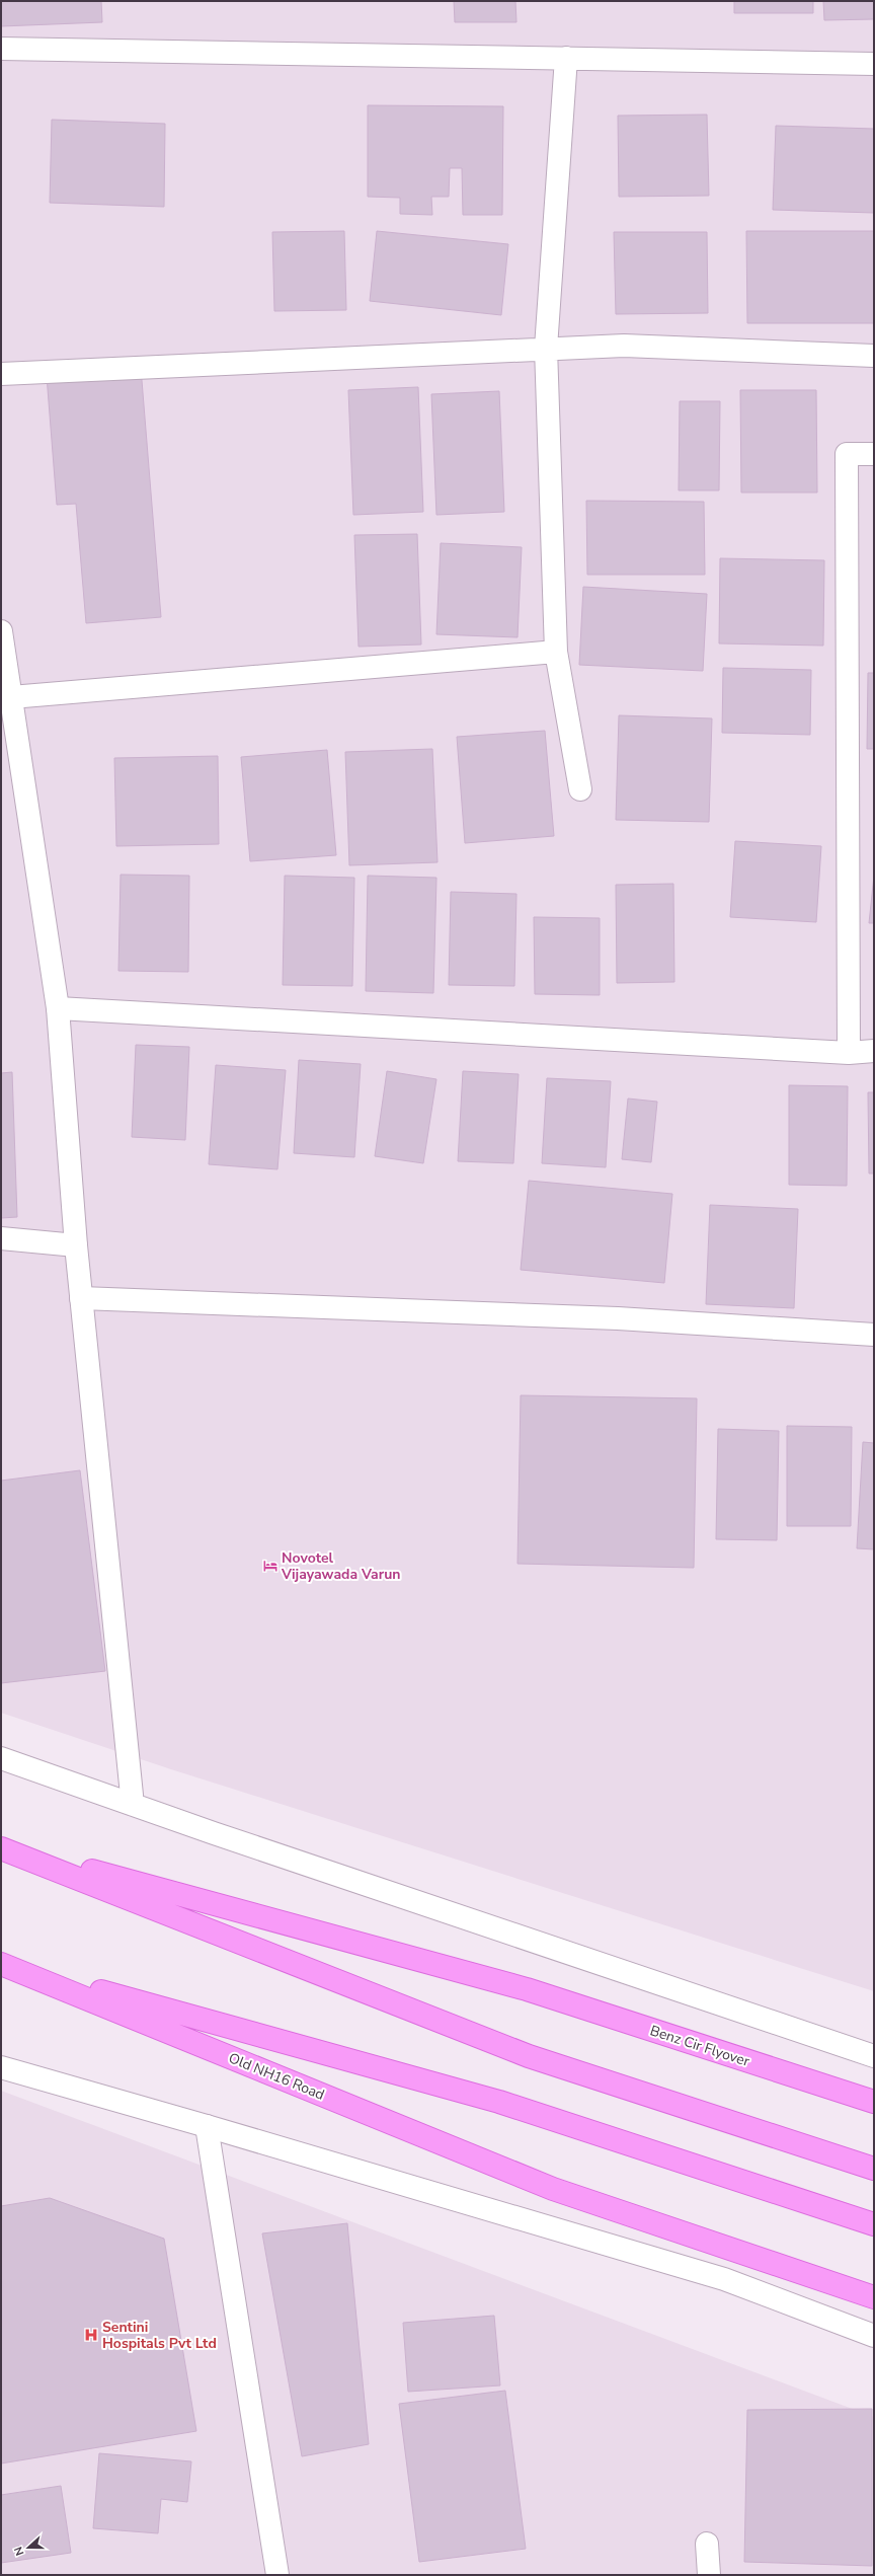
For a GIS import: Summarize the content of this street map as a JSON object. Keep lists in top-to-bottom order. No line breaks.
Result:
{"streets":{"main road":["Benz Cir Flyover","Old NH16 Road"]},"places":{"hotel":["Novotel Vijayawada Varun"],"hospital":["Sentini Hospitals Pvt Ltd"]},"north":"left"}
